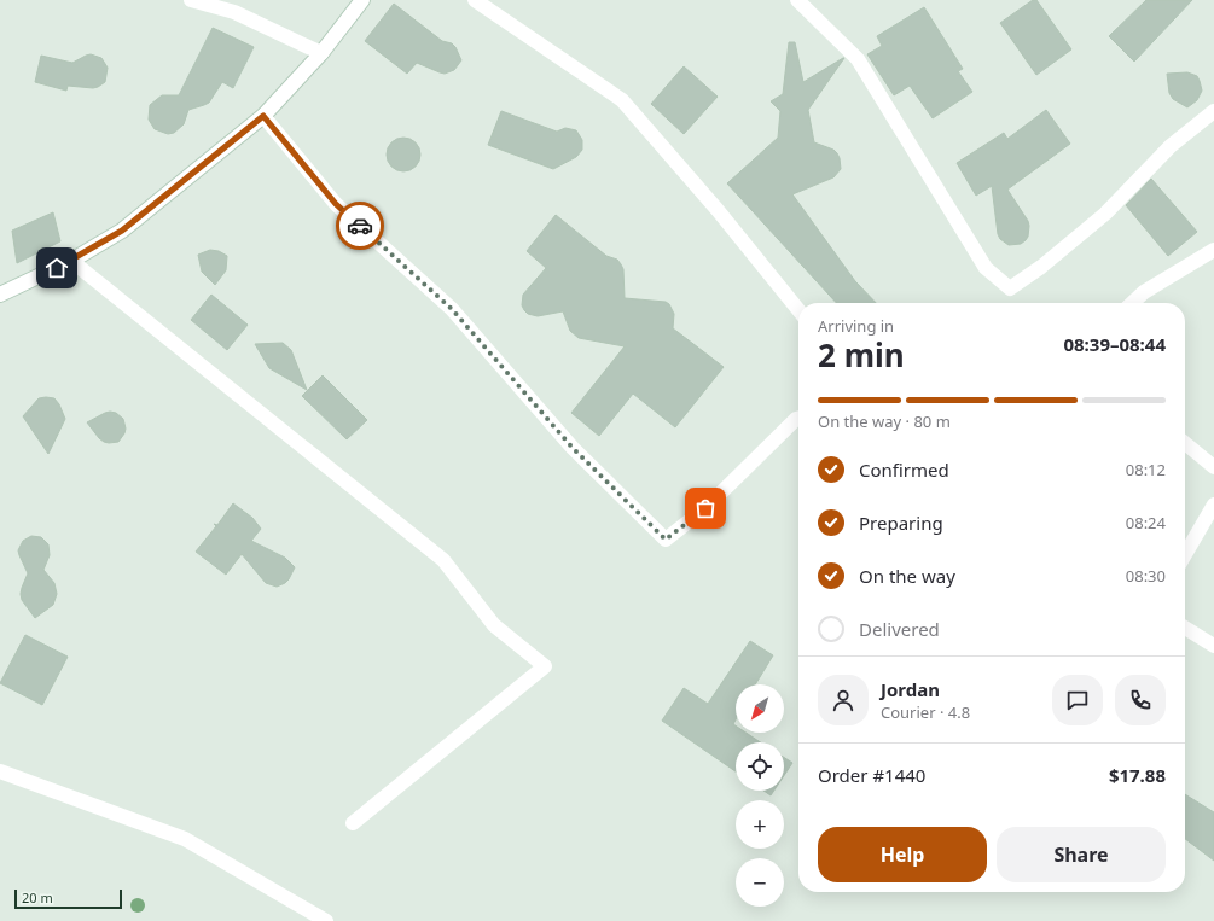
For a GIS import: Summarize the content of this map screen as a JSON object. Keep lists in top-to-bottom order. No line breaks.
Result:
{"scale_bar":"20 m","north":"bottom left","page":{"heading":["2 min","Arriving in","08:39–08:44"],"panel":["Jordan","Courier · 4.8","Order #1440","$17.88"],"bar":"On the way · 80 m","list":[["Confirmed","08:12"],["Preparing","08:24"],["On the way","08:30"],"Delivered"],"map_buttons":["+","−"],"buttons":["Help","Share"],"scale":"20 m"}}
